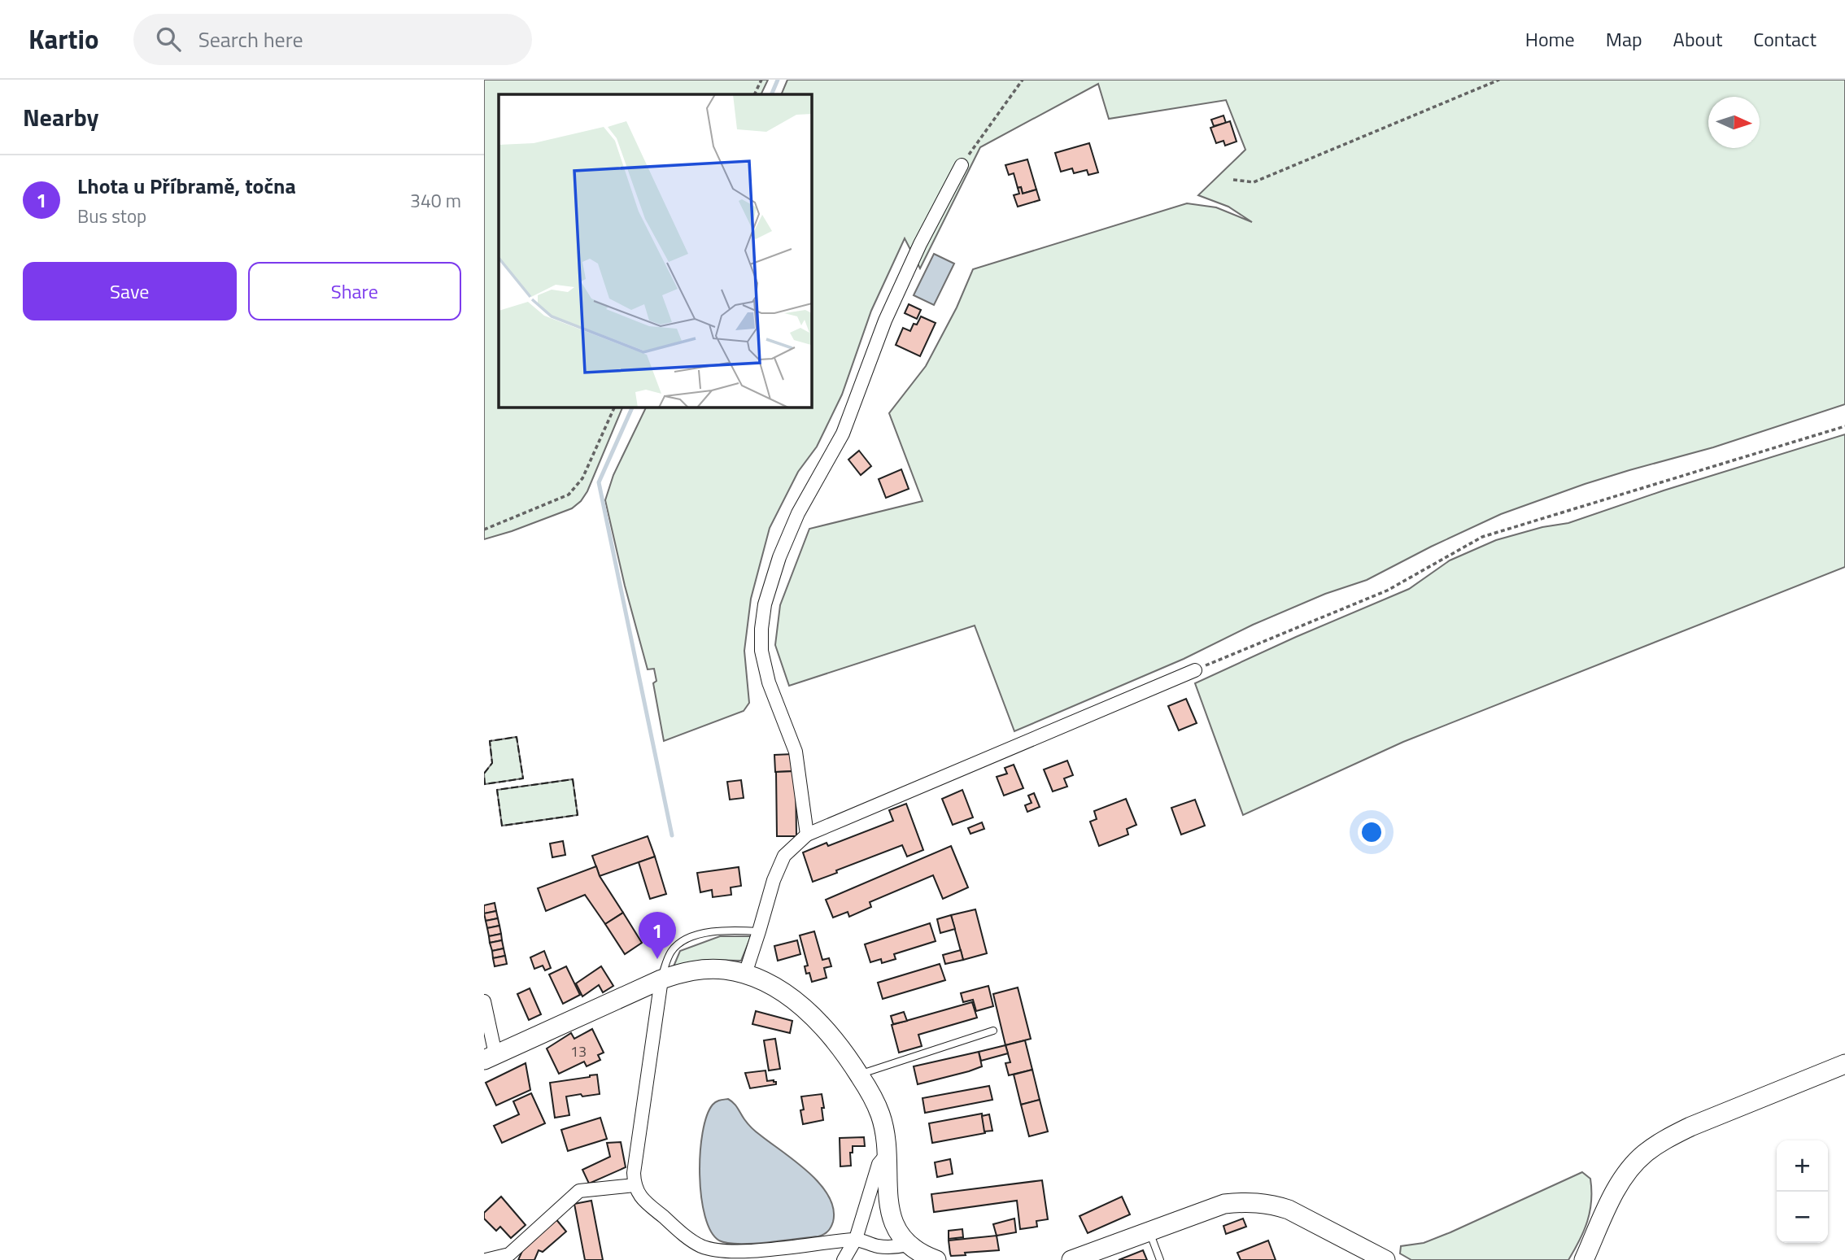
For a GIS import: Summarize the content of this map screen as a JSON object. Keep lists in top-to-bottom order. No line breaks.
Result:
{"house_numbers":["13"],"north":"right","page":{"header":"Kartio","search":"Search here","nav":["Home","Map","About","Contact"],"heading":"Nearby","list":[{"mark":"1","name":"Lhota u Příbramě, točna","note":"Bus stop","value":"340 m"}],"buttons":["Save","Share"],"pins":"1","map_buttons":["+","−"]}}
